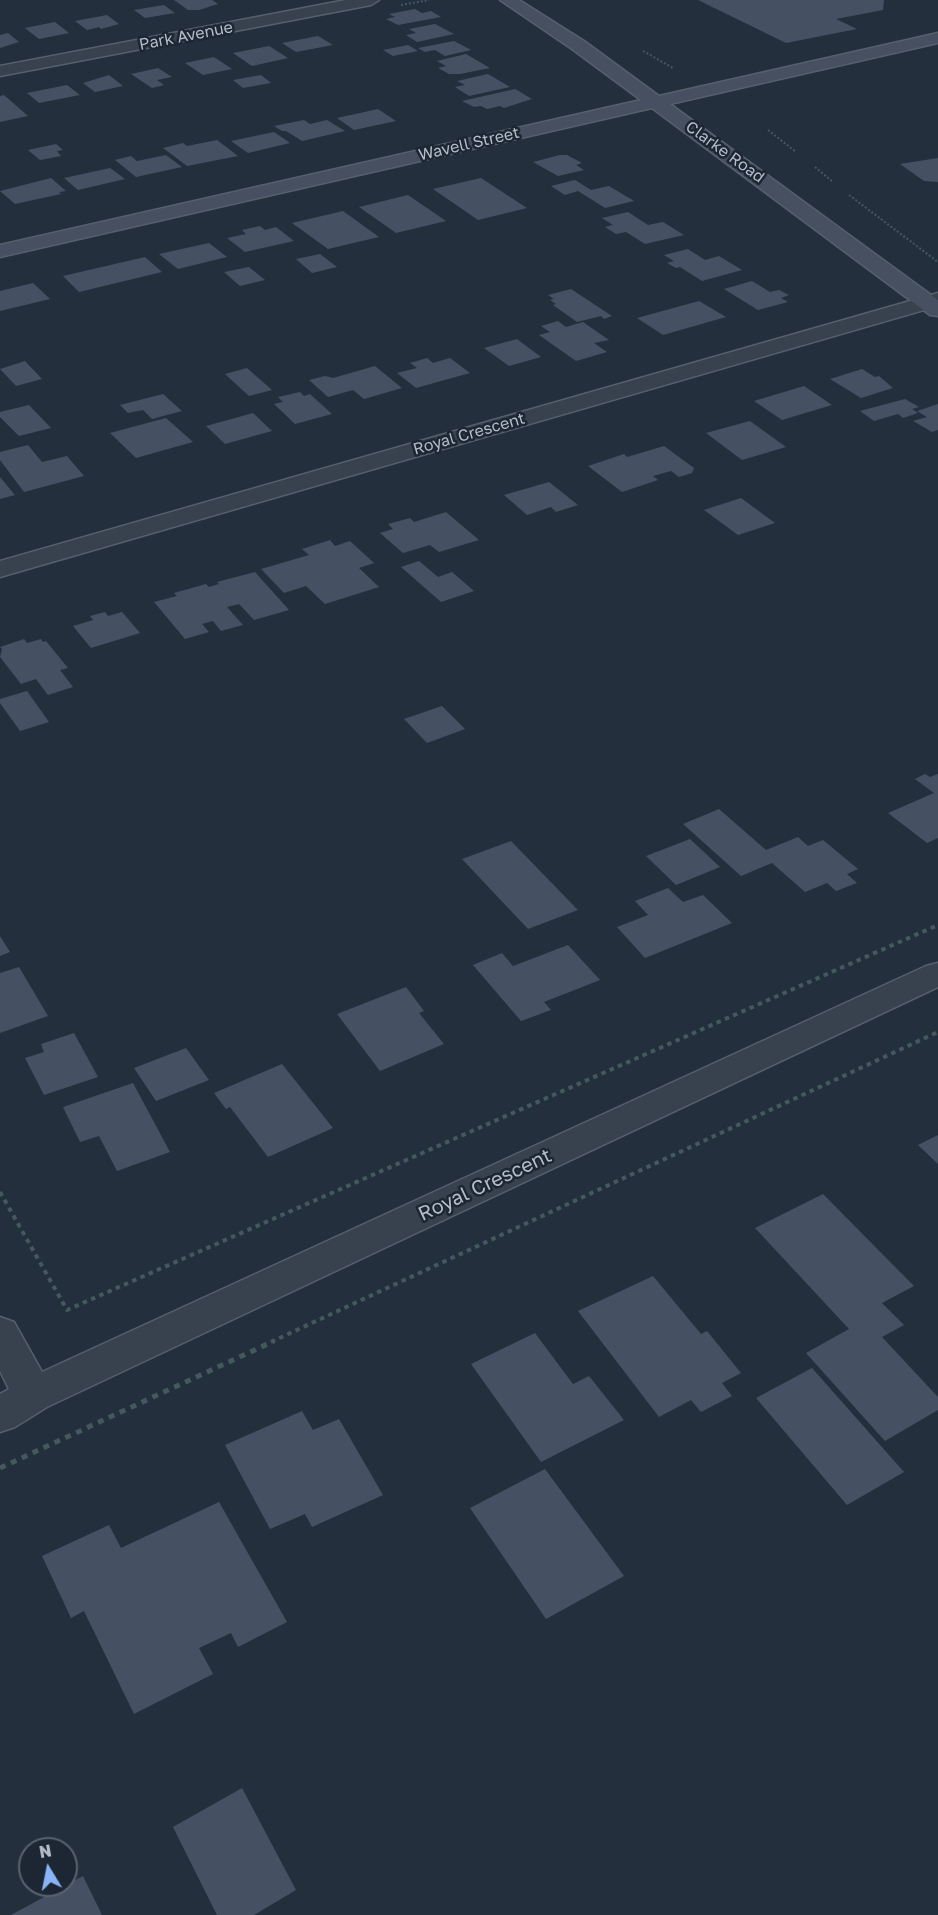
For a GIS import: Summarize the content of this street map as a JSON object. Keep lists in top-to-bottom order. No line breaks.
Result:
{"streets":{"street":["Park Avenue","Wavell Street","Clarke Road","Royal Crescent"]},"crossings":[["Wavell Street","Clarke Road"],["Clarke Road","Royal Crescent"]],"north":"top"}
